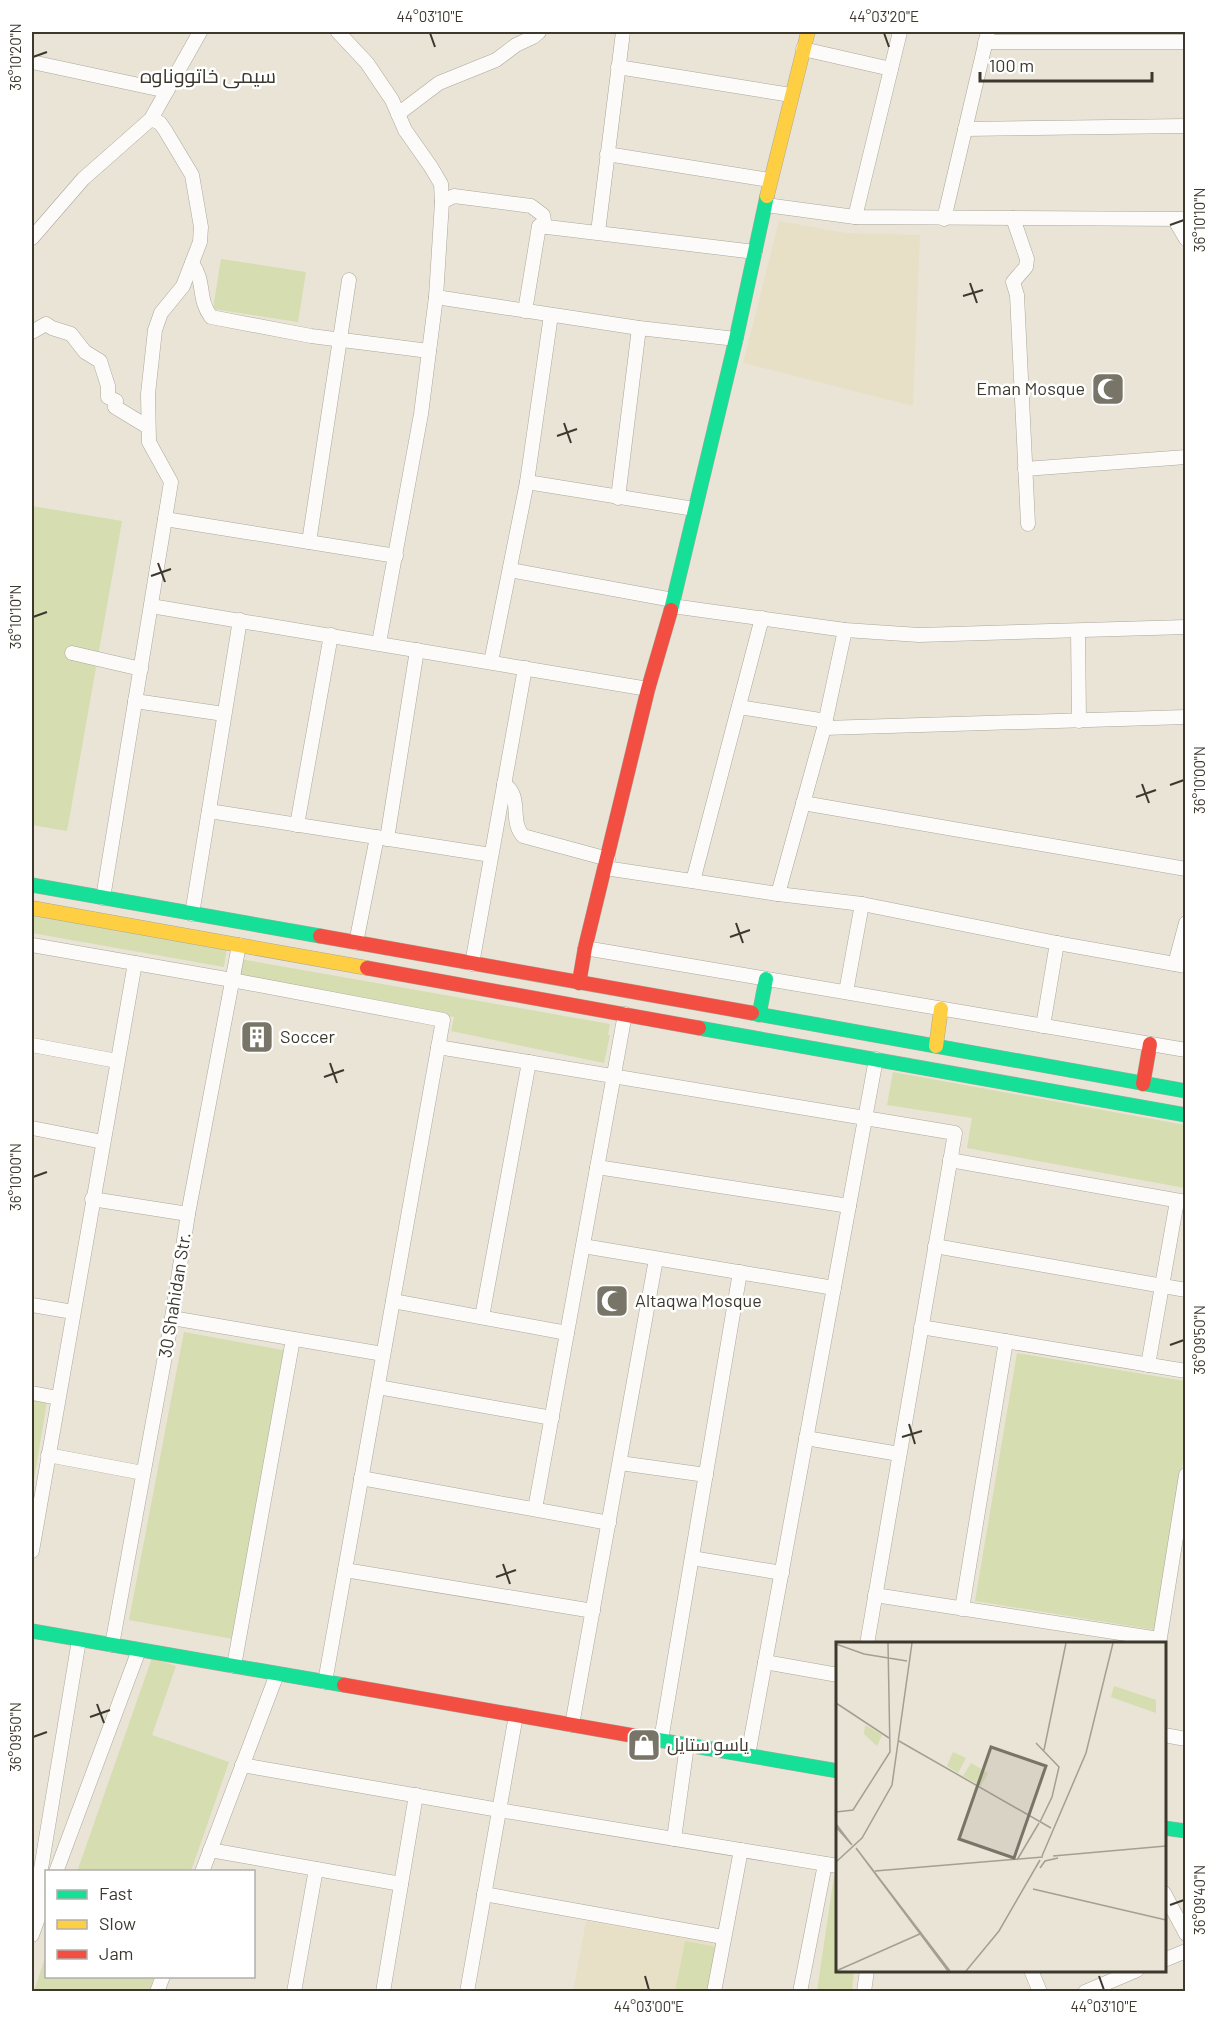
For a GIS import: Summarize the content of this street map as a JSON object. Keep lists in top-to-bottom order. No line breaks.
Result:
{"streets":{"street":["30 Shahidan Str."]},"districts":["سیمی خاتووناوه"],"places":{"mosque":["Eman Mosque","Altaqwa Mosque"],"building":["Soccer"],"shop":["ياسو ستايل"]},"legend":["Fast","Slow","Jam"],"scale_bar":"100 m","coordinates":["44°03'10\"E","44°03'20\"E","36°10'20\"N","36°10'10\"N","36°10'00\"N","36°09'50\"N","36°09'40\"N","44°03'00\"E"]}
